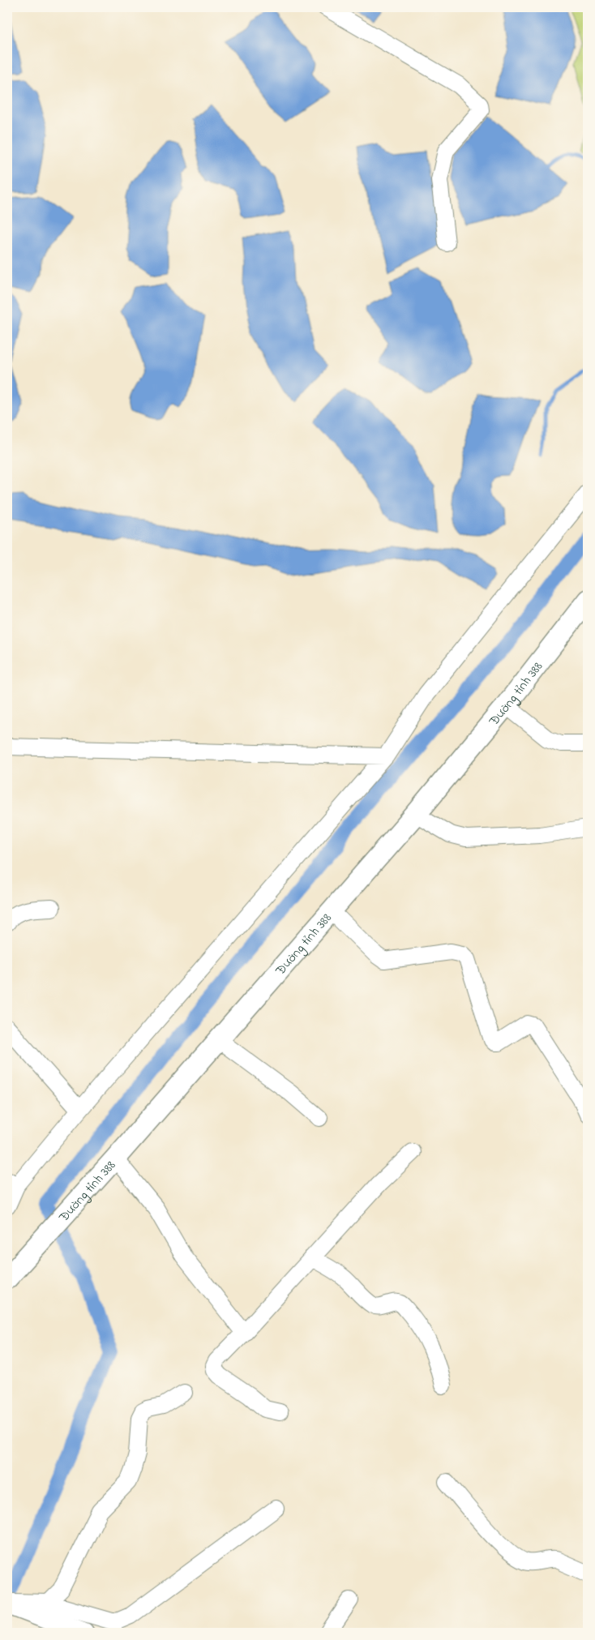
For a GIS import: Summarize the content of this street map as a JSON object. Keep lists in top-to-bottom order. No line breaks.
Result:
{"streets":{"main road":["Đường tỉnh 388"]}}
